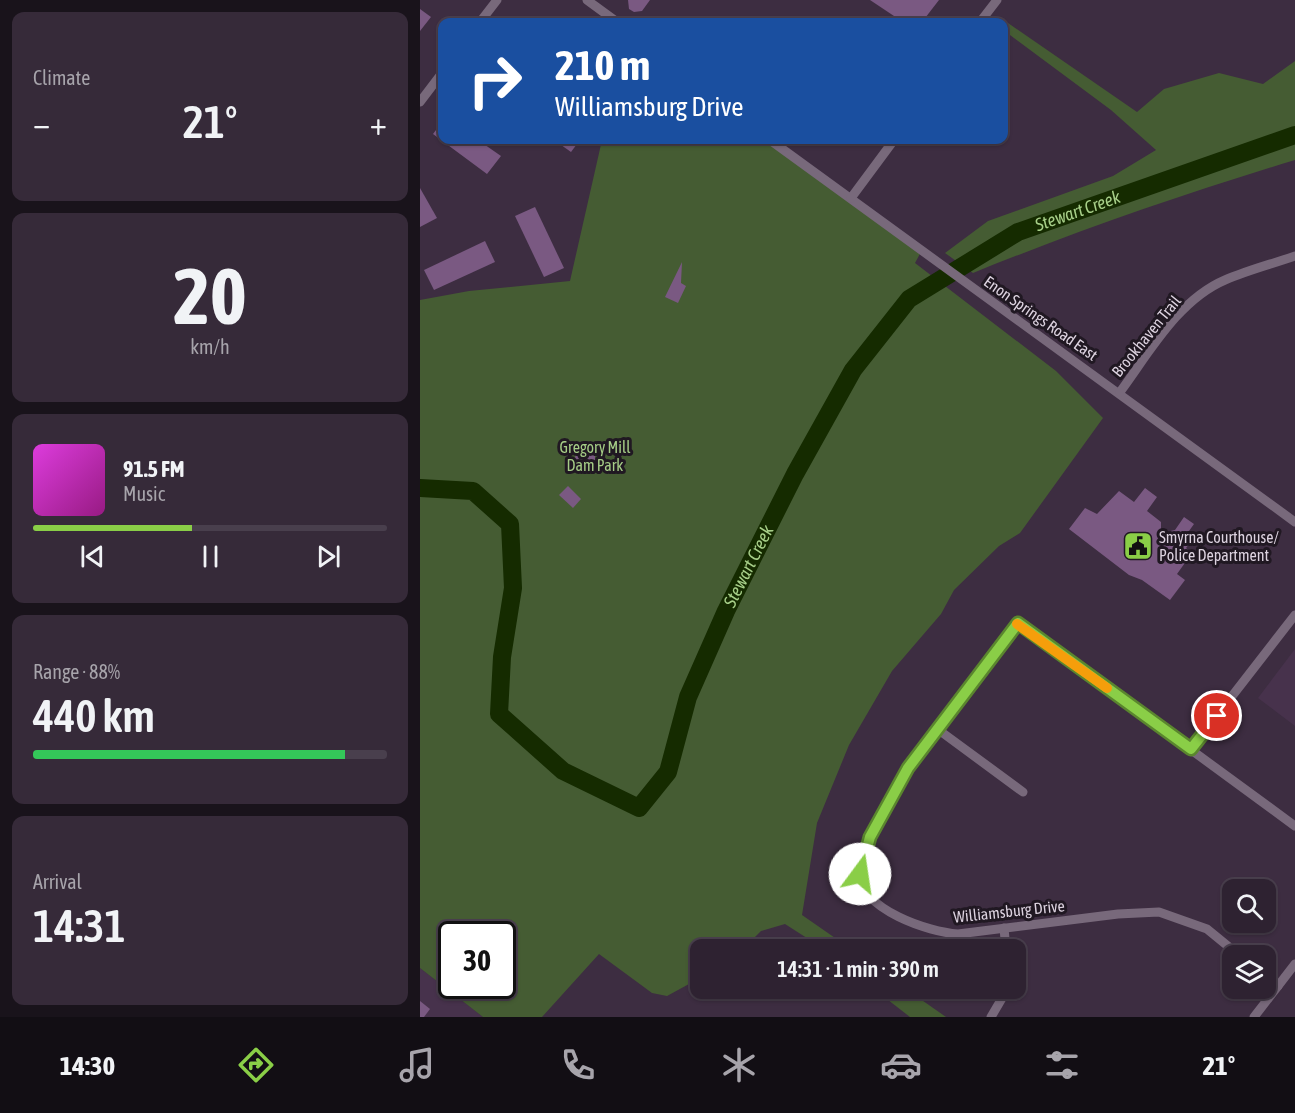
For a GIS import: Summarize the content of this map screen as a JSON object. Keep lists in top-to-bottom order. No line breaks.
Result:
{"streets":{"street":["Enon Springs Road East","Brookhaven Trail","Williamsburg Drive"]},"crossings":[["Enon Springs Road East","Brookhaven Trail"]],"water":["Stewart Creek"],"parks":["Gregory Mill Dam Park"],"places":{"public building":["Smyrna Courthouse/ Police Department"]},"page":{"tile":["Climate",["20","km/h"],["Range · 88%","440 km"],["Arrival","14:31"]],"turn":["210 m","Williamsburg Drive"],"heat":["−","21°","+"],"song":["91.5 FM","Music"],"limit":"30","trip":"14:31 · 1 min · 390 m","tabs":["14:30","21°"]}}
